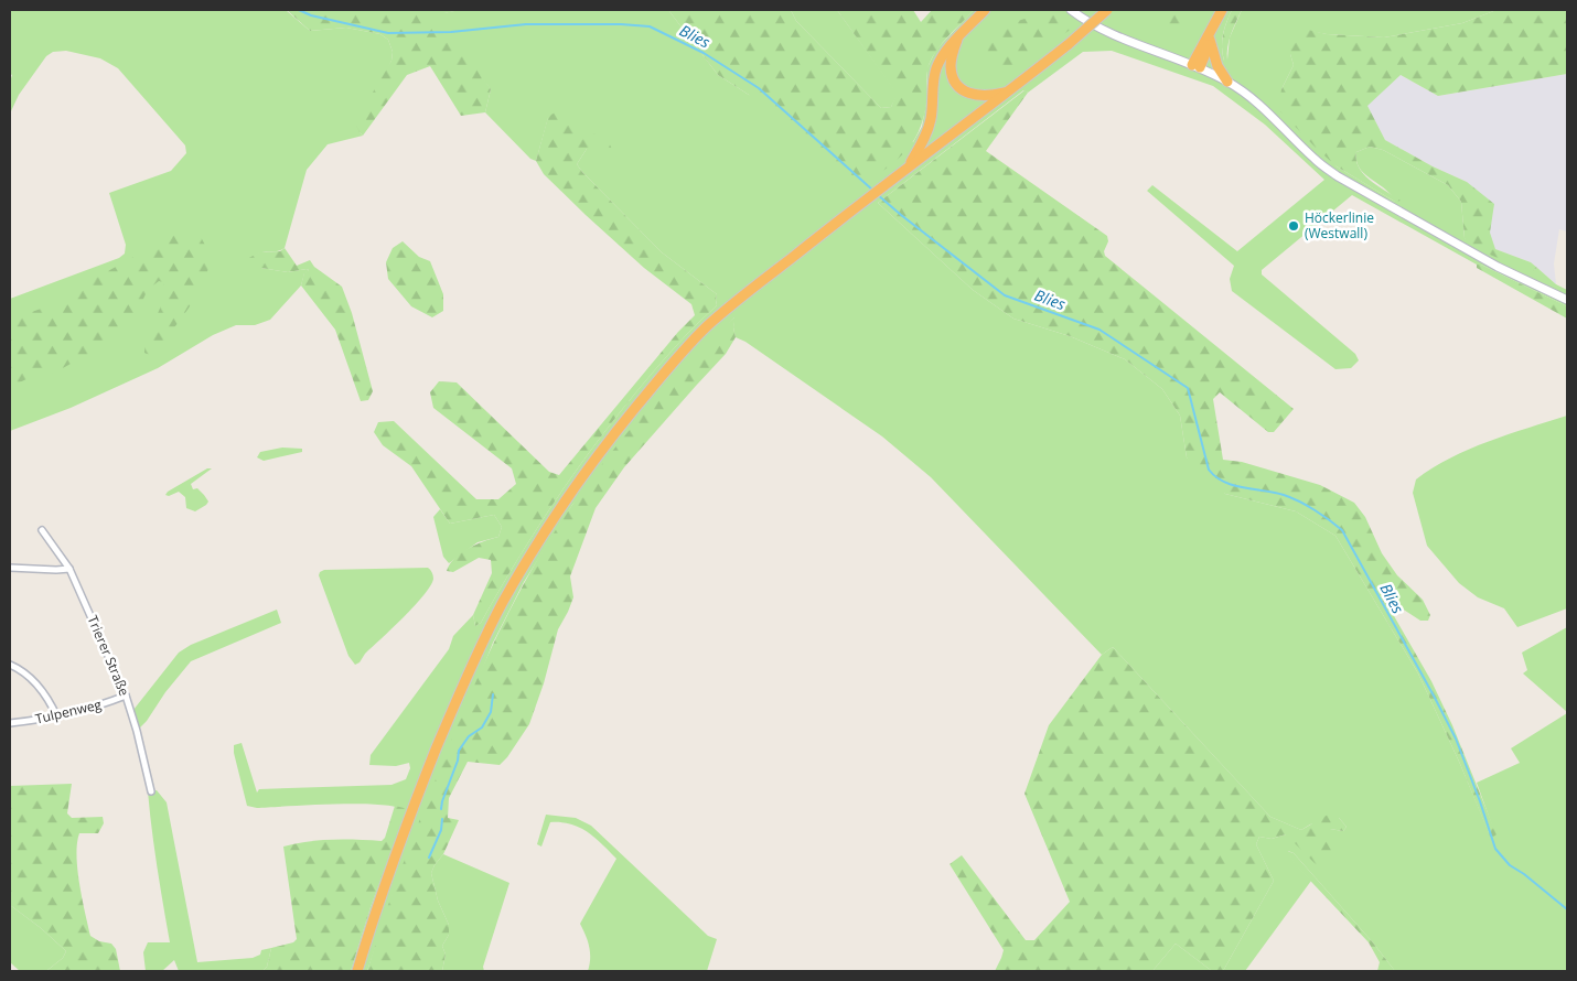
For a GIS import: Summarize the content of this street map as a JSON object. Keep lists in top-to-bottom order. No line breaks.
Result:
{"streets":{"street":["Trierer Straße","Tulpenweg"]},"crossings":[["Trierer Straße","Tulpenweg"]],"water":["Blies"],"places":["Höckerlinie (Westwall)"]}
